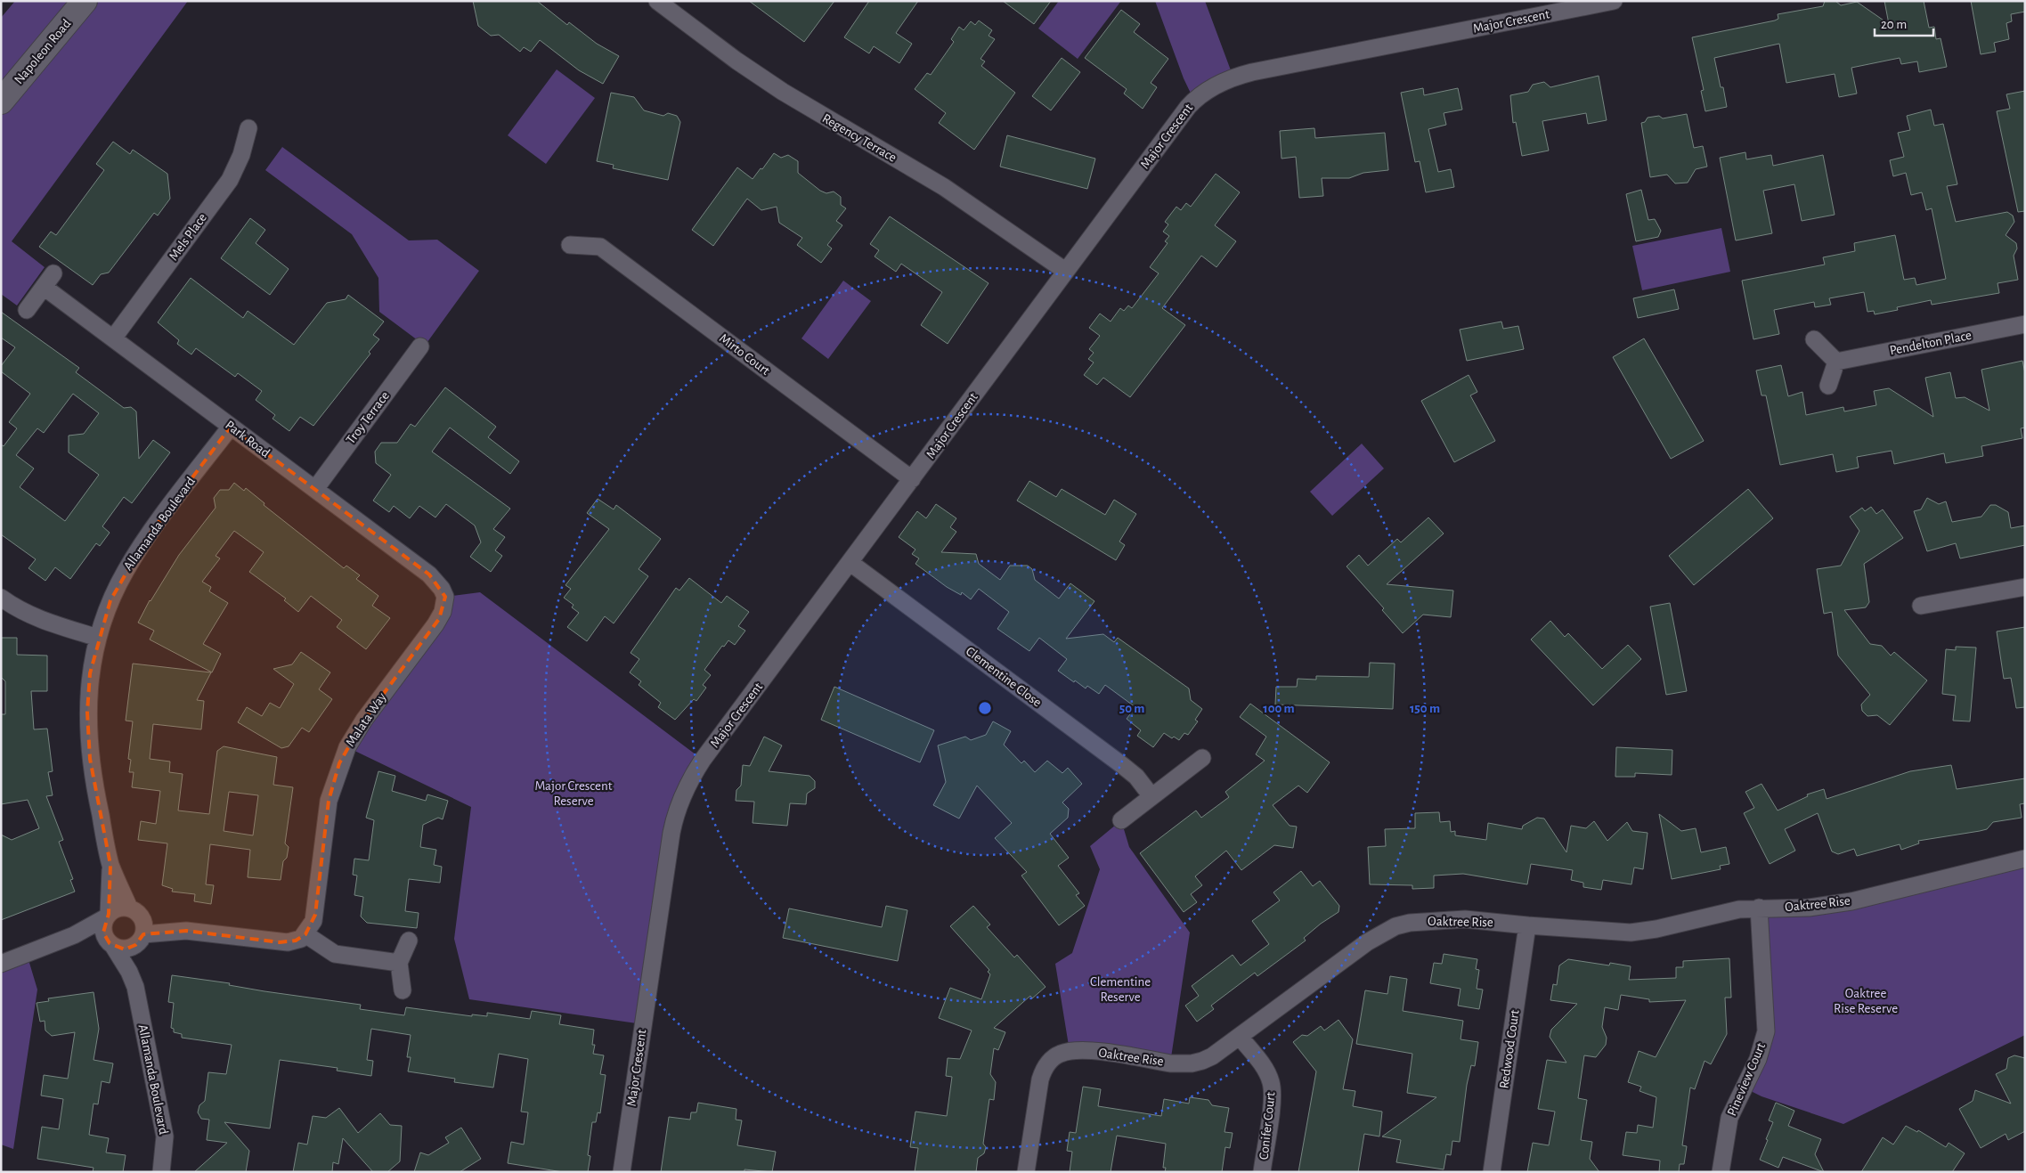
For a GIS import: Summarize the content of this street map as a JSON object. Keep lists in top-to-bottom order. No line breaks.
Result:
{"streets":{"main road":["Napoleon Road"],"street":["Major Crescent","Regency Terrace","Mels Place","Pendelton Place","Mirto Court","Troy Terrace","Park Road","Allamanda Boulevard","Clementine Close","Malata Way","Oaktree Rise","Redwood Court","Pineview Court","Conifer Court"]},"crossings":[["Major Crescent","Regency Terrace"],["Major Crescent","Mirto Court"],["Major Crescent","Clementine Close"],["Mels Place","Park Road"],["Troy Terrace","Park Road"],["Park Road","Allamanda Boulevard"],["Park Road","Malata Way"],["Oaktree Rise","Redwood Court"],["Oaktree Rise","Pineview Court"],["Oaktree Rise","Conifer Court"]],"parks":["Major Crescent Reserve","Clementine Reserve","Oaktree Rise Reserve"],"scale_bar":"20 m","rings":["50 m","100 m","150 m"]}
